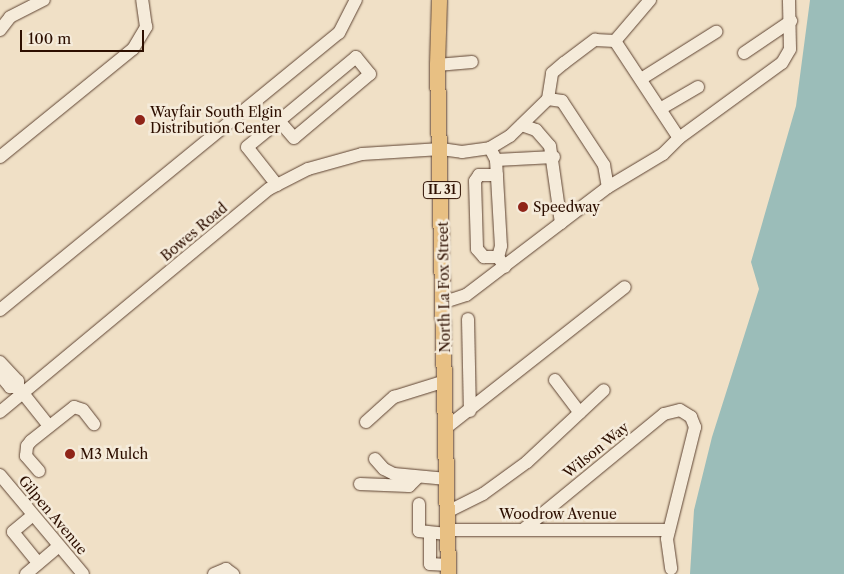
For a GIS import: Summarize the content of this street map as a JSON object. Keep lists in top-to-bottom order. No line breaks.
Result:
{"streets":{"main road":["IL 31","North La Fox Street"],"street":["Bowes Road","Wilson Way","Woodrow Avenue","Gilpen Avenue"]},"crossings":[["Bowes Road","North La Fox Street"],["North La Fox Street","Woodrow Avenue"],["Wilson Way","Woodrow Avenue"]],"places":["Wayfair South Elgin Distribution Center","Speedway","M3 Mulch"],"scale_bar":"100 m"}
